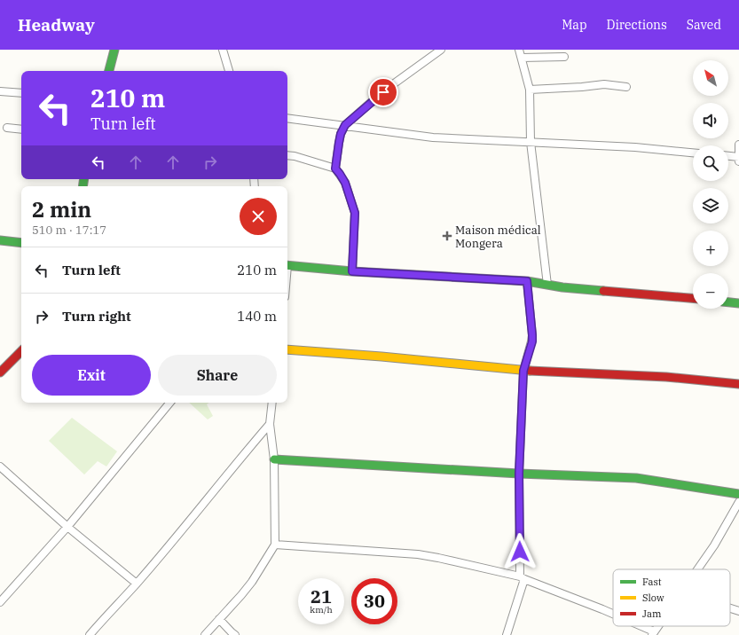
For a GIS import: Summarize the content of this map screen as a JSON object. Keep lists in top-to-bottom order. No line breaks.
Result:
{"places":{"health":["Maison médical Mongera"]},"legend":["Fast","Slow","Jam"],"north":"top left","page":{"header":"Headway","nav":["Map","Directions","Saved"],"map_buttons":["+","−"],"turn":["210 m","Turn left"],"heading":["2 min","510 m · 17:17"],"list":[{"name":"Turn left","value":"210 m"},{"name":"Turn right","value":"140 m"}],"buttons":["Exit","Share"],"speed":"21 km/h","limit":"30"}}
